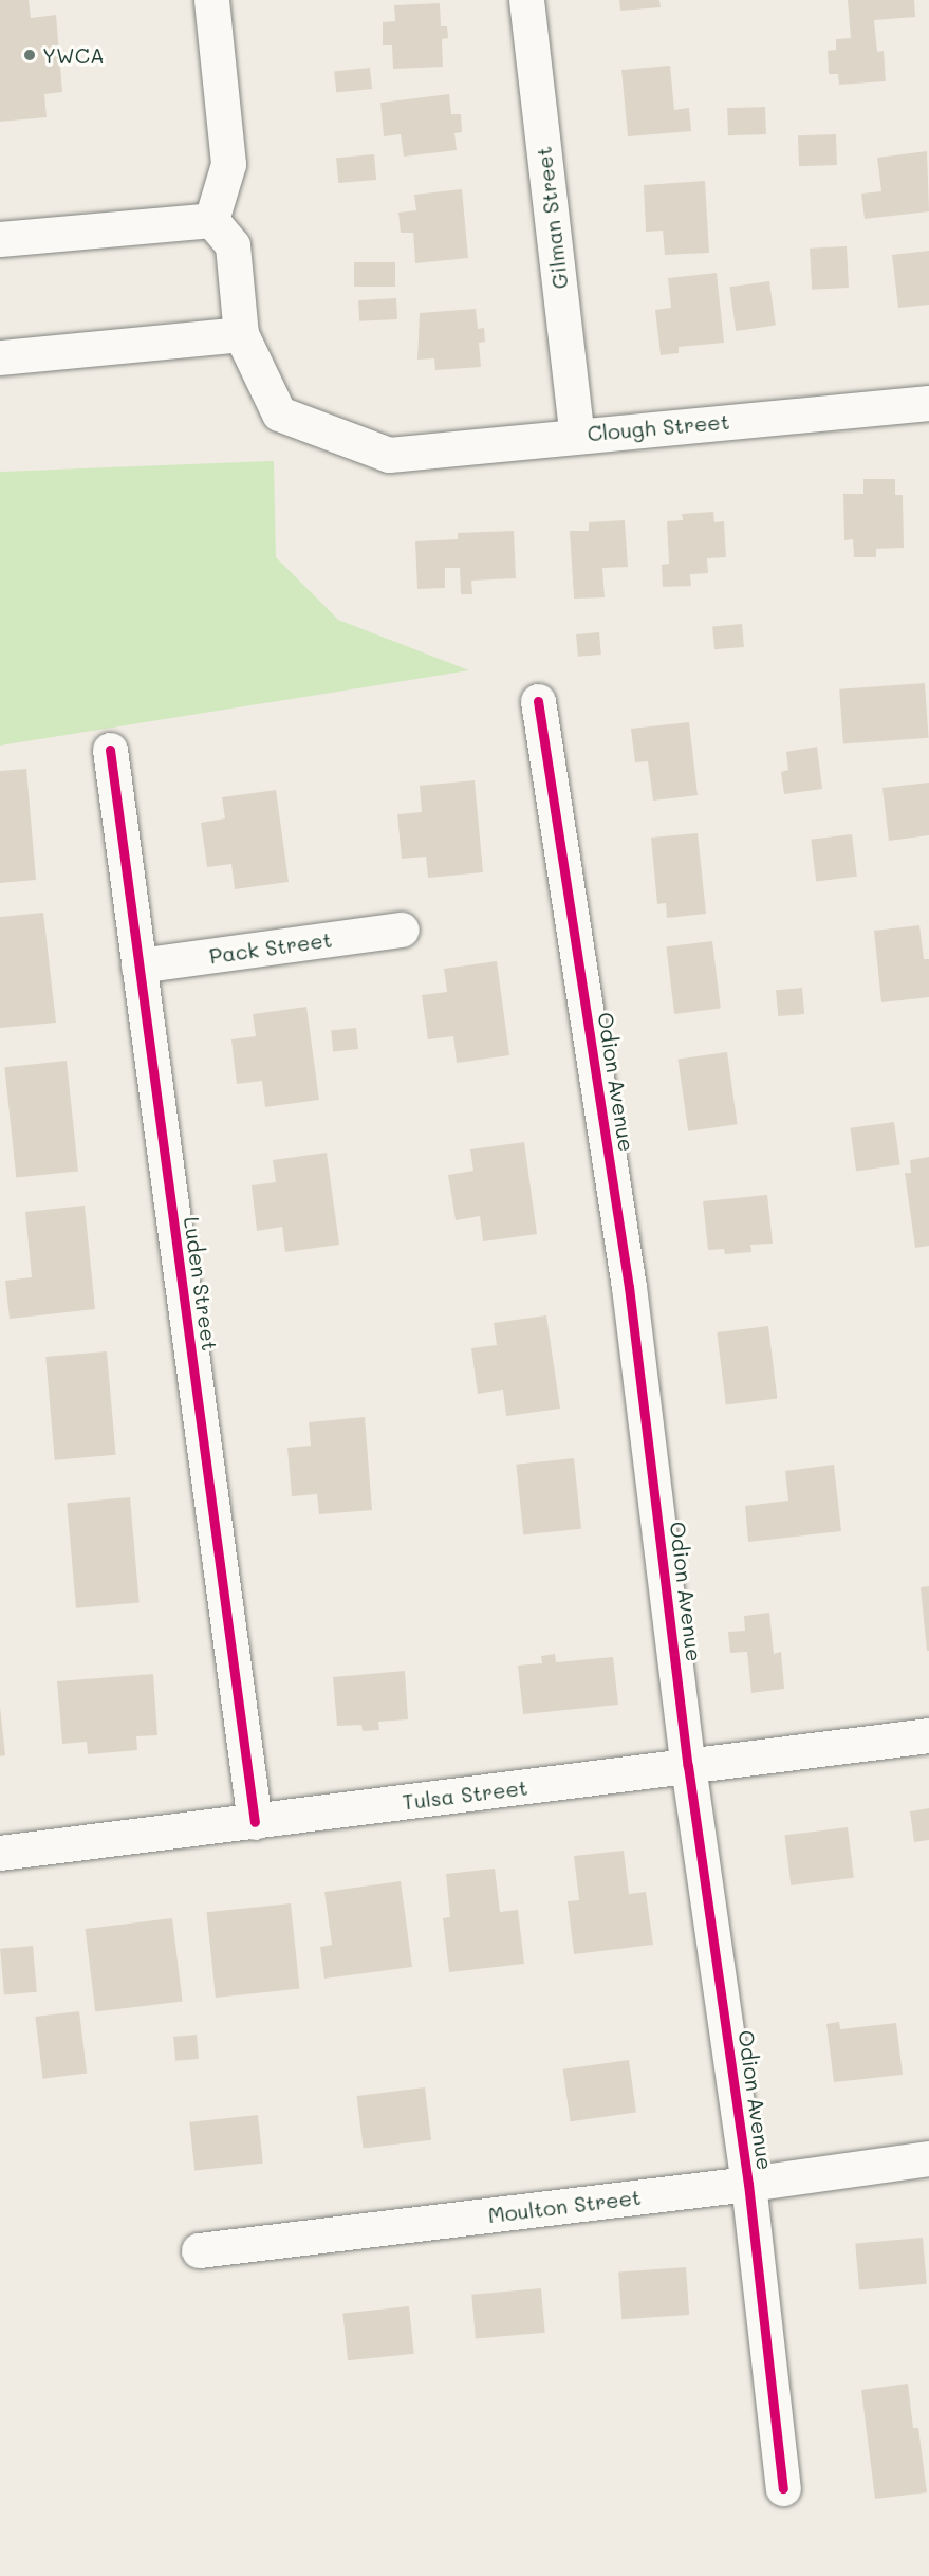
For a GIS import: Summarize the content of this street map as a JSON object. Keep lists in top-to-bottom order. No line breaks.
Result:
{"streets":{"street":["Gilman Street","Clough Street","Pack Street","Odion Avenue","Luden Street","Tulsa Street","Moulton Street"]},"crossings":[["Gilman Street","Clough Street"],["Pack Street","Luden Street"],["Odion Avenue","Tulsa Street"],["Odion Avenue","Moulton Street"],["Luden Street","Tulsa Street"]],"places":["YWCA"]}
